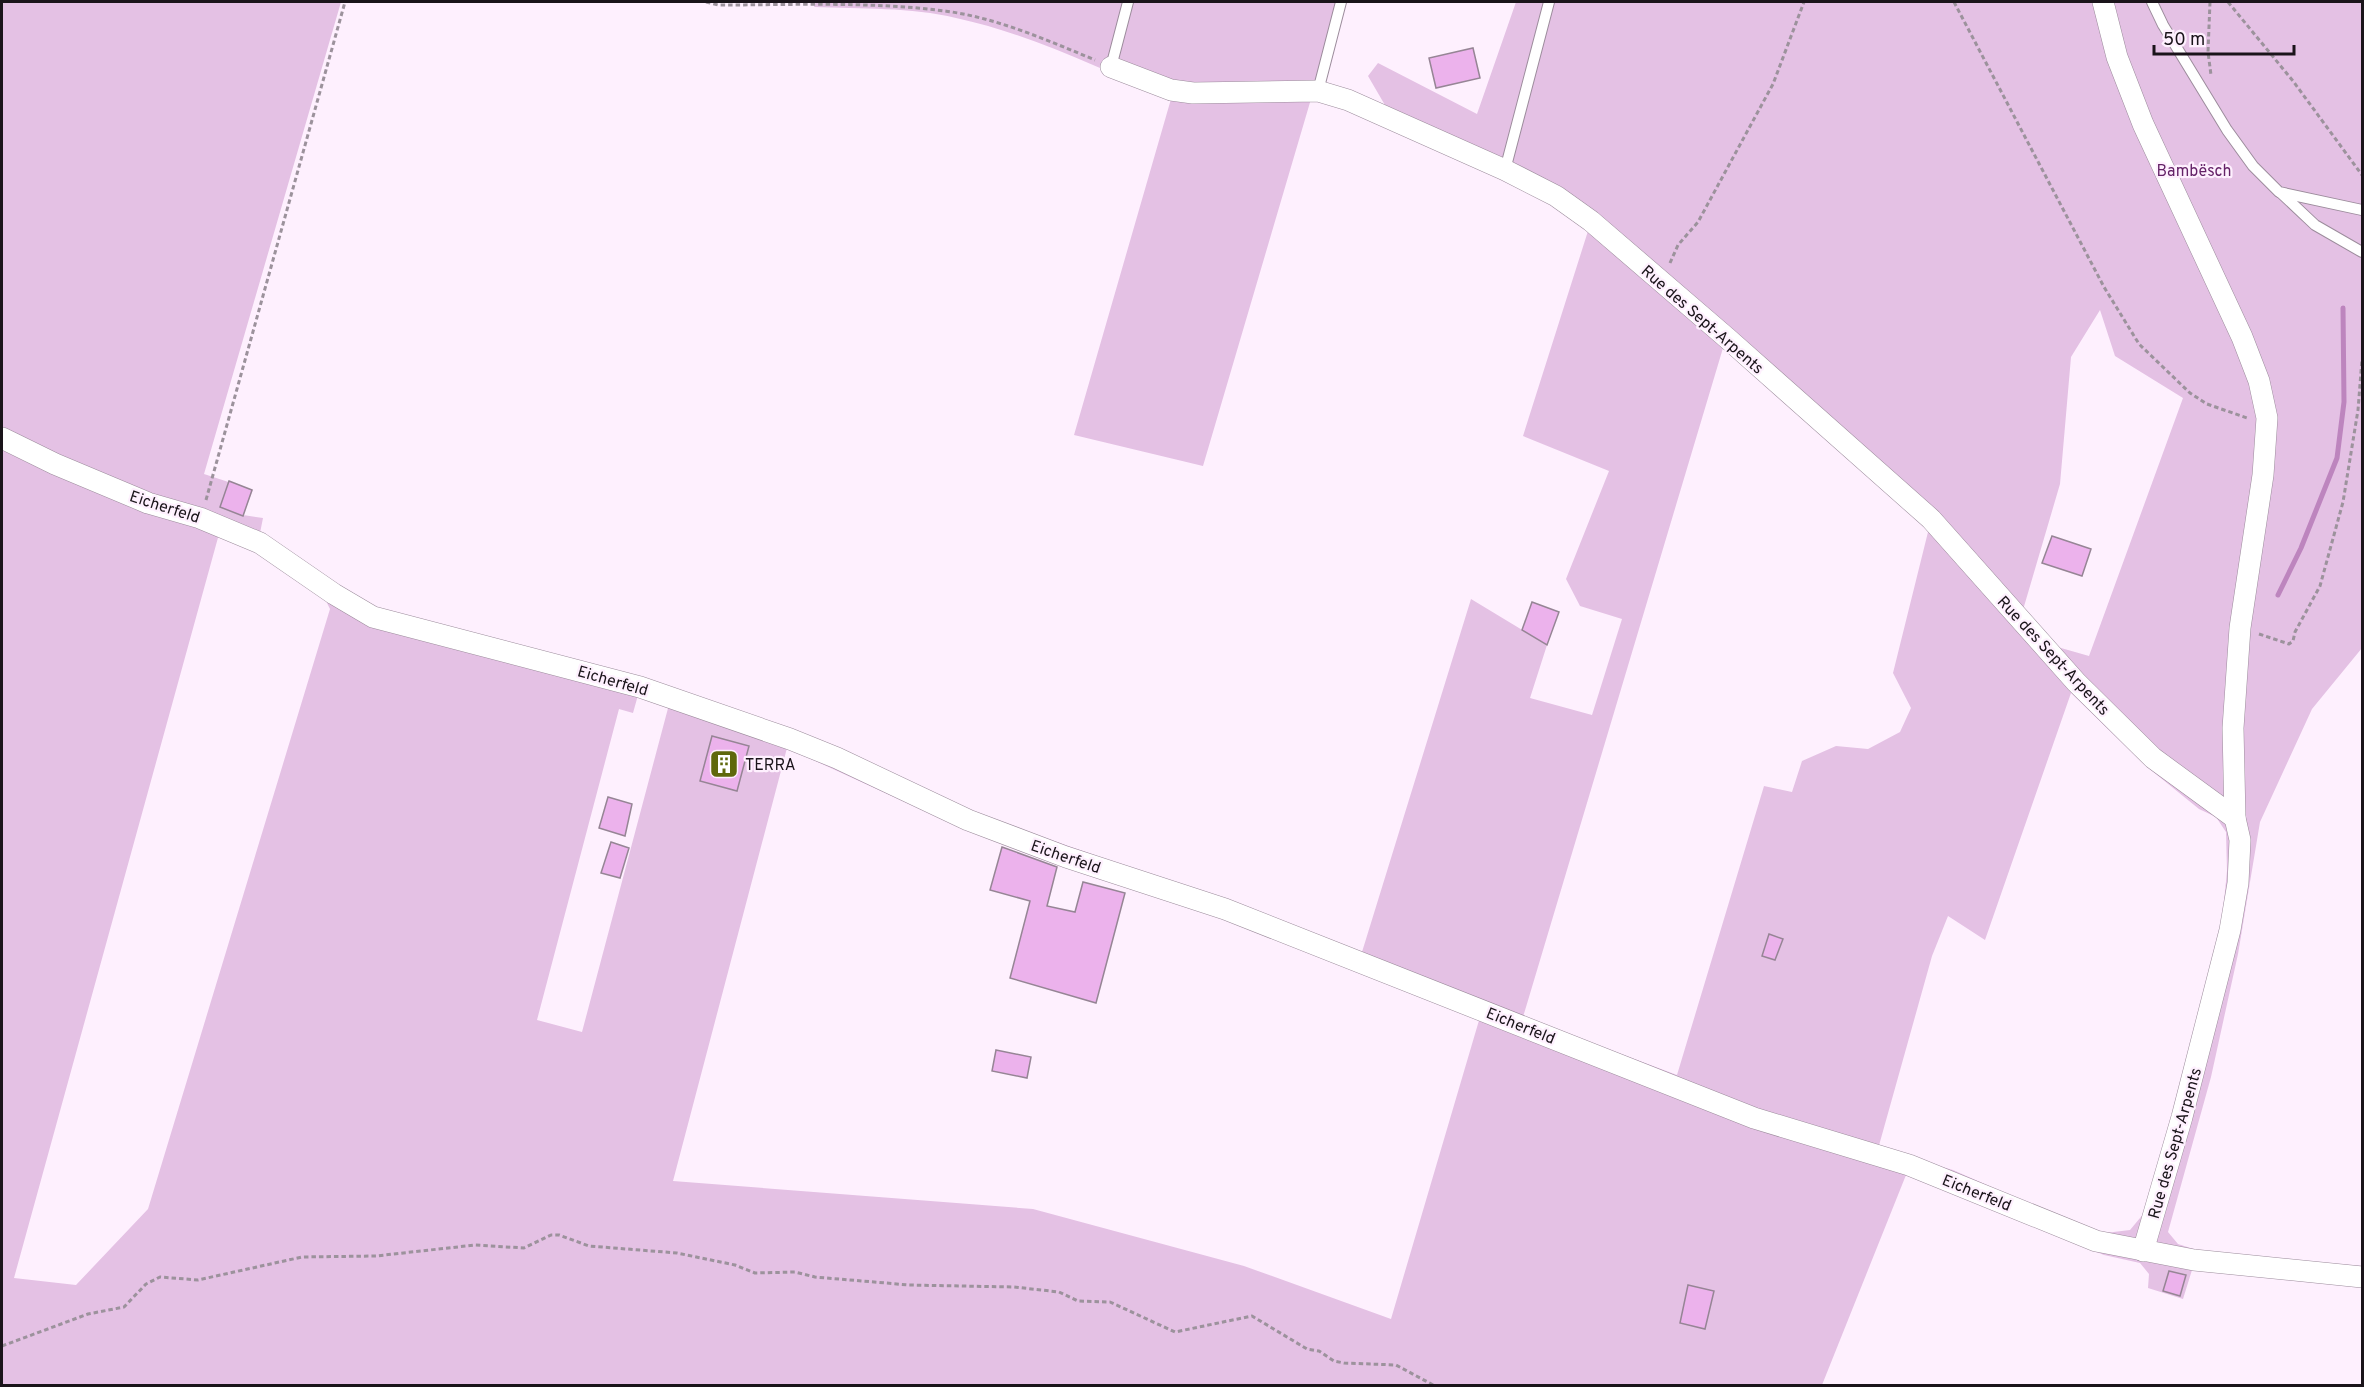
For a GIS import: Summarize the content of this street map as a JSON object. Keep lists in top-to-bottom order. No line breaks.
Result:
{"streets":{"street":["Rue des Sept-Arpents","Eicherfeld"]},"crossings":[["Rue des Sept-Arpents","Eicherfeld"]],"parks":["Bambësch"],"places":{"building":["TERRA"]},"scale_bar":"50 m"}
